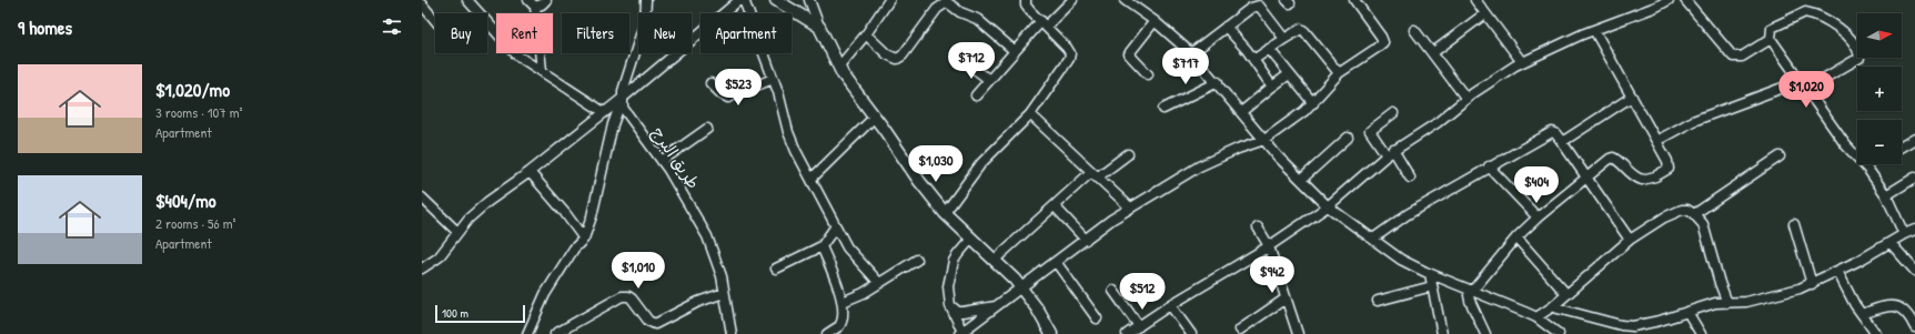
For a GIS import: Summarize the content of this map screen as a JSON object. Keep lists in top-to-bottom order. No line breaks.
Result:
{"streets":{"street":["طريق البرج"]},"scale_bar":"100 m","north":"right","page":{"heading":"9 homes","map_buttons":["+","−"],"chip":["Buy","Rent","Filters","New","Apartment"],"price":["$712","$717","$523","$1,020","$1,030","$404","$1,010","$942","$512"],"list":[{"name":"$1,020/mo","note":"3 rooms · 107 m² · Apartment"},{"name":"$404/mo","note":"2 rooms · 56 m² · Apartment"}],"scale":"100 m"}}
